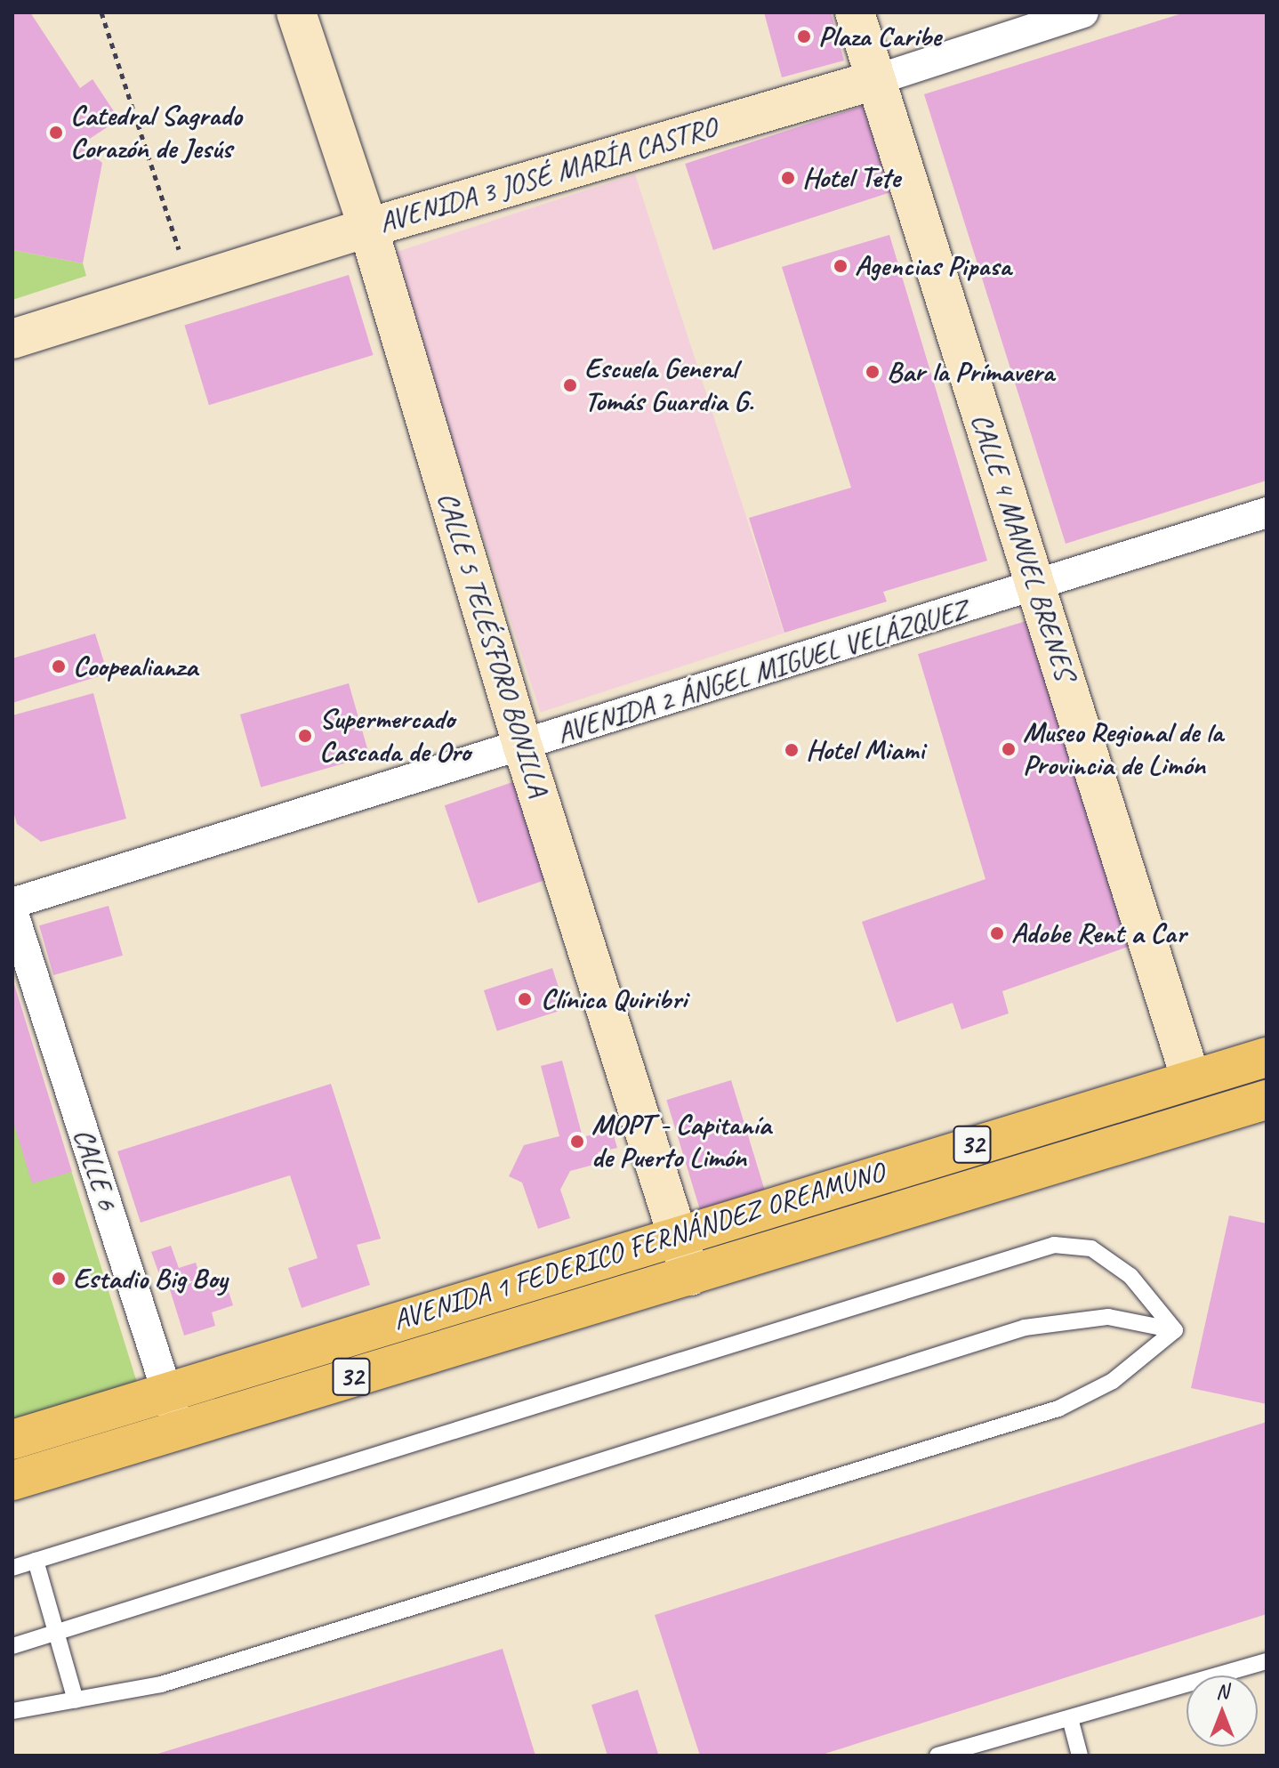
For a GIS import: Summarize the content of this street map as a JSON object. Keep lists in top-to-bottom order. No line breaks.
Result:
{"streets":{"highway":["32","AVENIDA 1 FEDERICO FERNÁNDEZ OREAMUNO"],"main road":["AVENIDA 3 JOSÉ MARÍA CASTRO","CALLE 4 MANUEL BRENES","CALLE 5 TELÉSFORO BONILLA"],"street":["AVENIDA 2 ÁNGEL MIGUEL VELÁZQUEZ","CALLE 6"]},"crossings":[["AVENIDA 3 JOSÉ MARÍA CASTRO","CALLE 4 MANUEL BRENES"],["AVENIDA 3 JOSÉ MARÍA CASTRO","CALLE 5 TELÉSFORO BONILLA"],["CALLE 4 MANUEL BRENES","AVENIDA 2 ÁNGEL MIGUEL VELÁZQUEZ"],["CALLE 4 MANUEL BRENES","AVENIDA 1 FEDERICO FERNÁNDEZ OREAMUNO"],["CALLE 5 TELÉSFORO BONILLA","AVENIDA 2 ÁNGEL MIGUEL VELÁZQUEZ"],["CALLE 5 TELÉSFORO BONILLA","AVENIDA 1 FEDERICO FERNÁNDEZ OREAMUNO"],["CALLE 6","AVENIDA 1 FEDERICO FERNÁNDEZ OREAMUNO"]],"places":["Plaza Caribe","Catedral Sagrado Corazón de Jesús","Hotel Tete","Agencias Pipasa","Bar la Prímavera","Escuela General Tomás Guardia G.","Coopealianza","Supermercado Cascada de Oro","Museo Regional de la Provincia de Limón","Hotel Miami","Adobe Rent a Car","Clínica Quiribri","MOPT - Capitanía de Puerto Limón","Estadio Big Boy"],"north":"top"}
